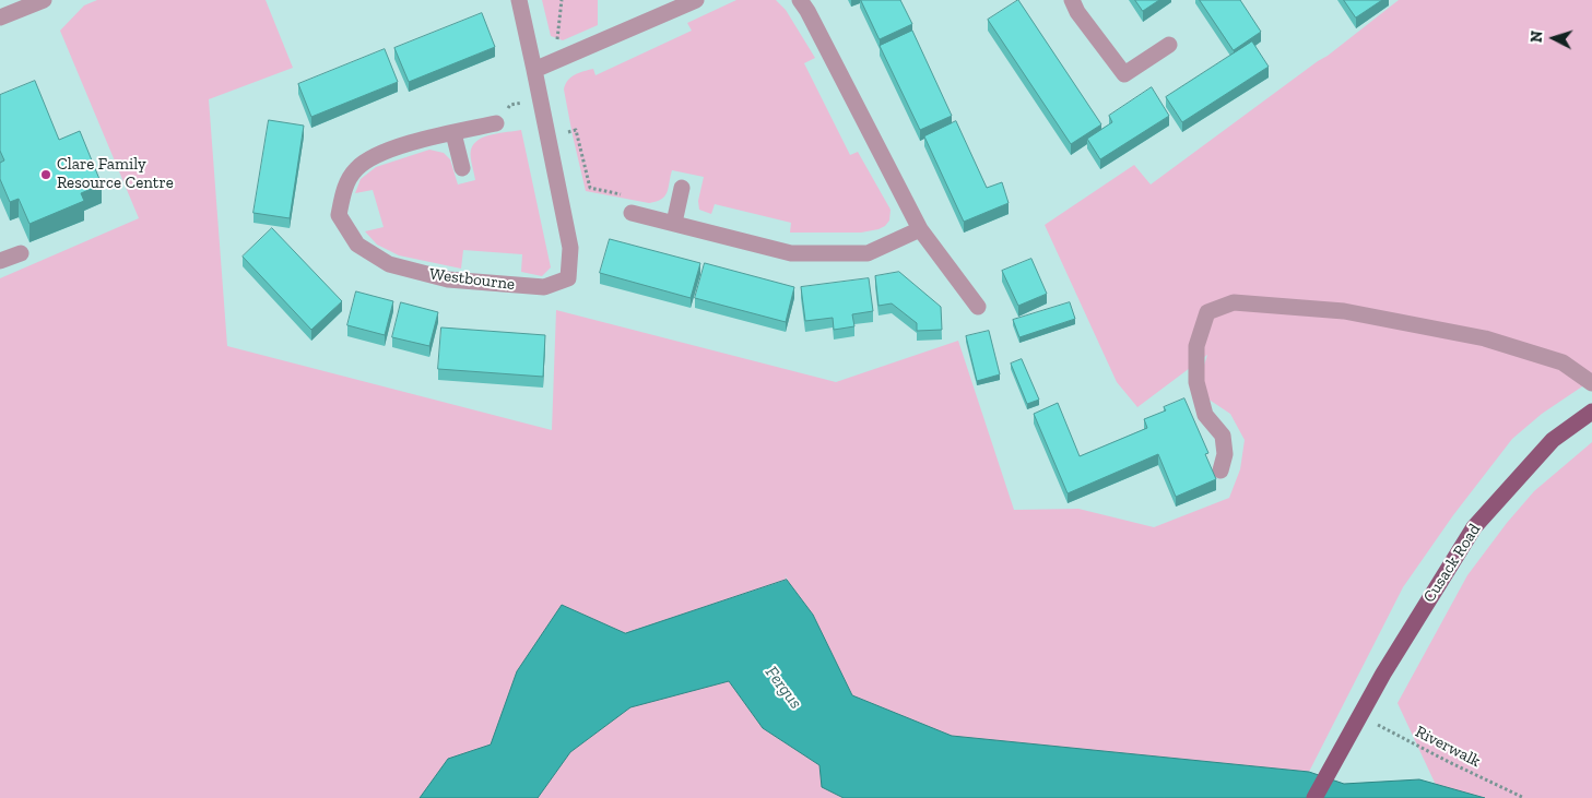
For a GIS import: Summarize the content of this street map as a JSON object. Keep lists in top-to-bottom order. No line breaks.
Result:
{"streets":{"main road":["Cusack Road"],"street":["Westbourne"],"path":["Riverwalk"]},"crossings":[["Cusack Road","Riverwalk"]],"water":["Fergus"],"places":["Clare Family Resource Centre"],"north":"left"}
